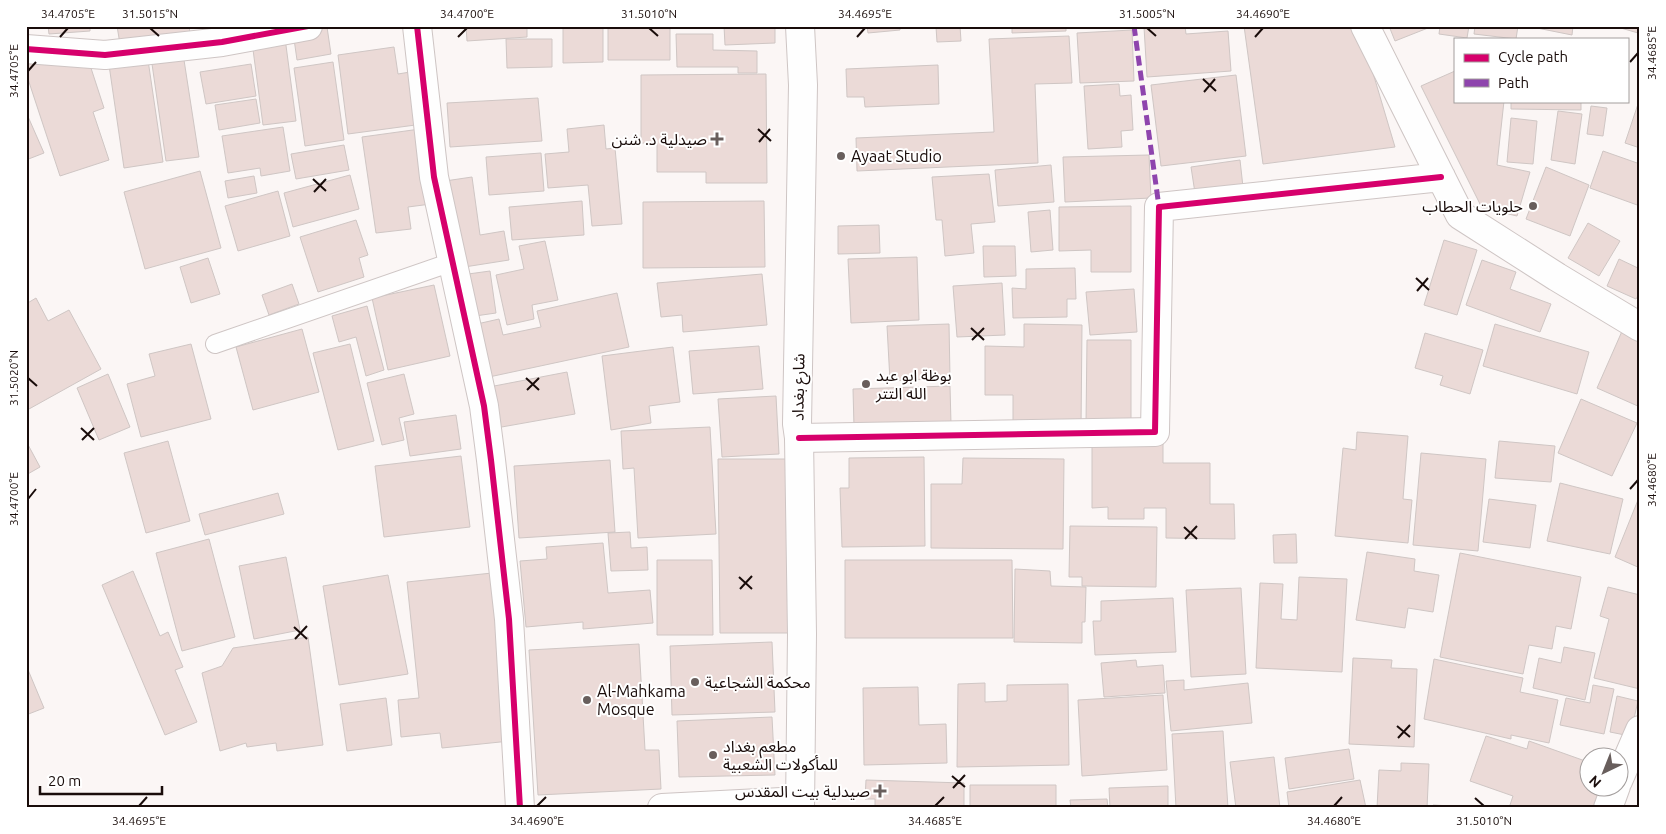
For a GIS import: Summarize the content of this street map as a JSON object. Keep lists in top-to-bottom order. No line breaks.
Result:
{"streets":{"street":["شارع بغداد"]},"places":{"health":["صيدلية د. شنن","صيدلية بيت المقدس"],"other":["Ayaat Studio","حلويات الحطاب","بوظة ابو عبد الله التتر","محكمة الشجاعية","Al-Mahkama Mosque","مطعم بغداد للمأكولات الشعبية"]},"legend":["Cycle path","Path"],"scale_bar":"20 m","north":"bottom left","coordinates":["34.4705°E","31.5015°N","34.4700°E","31.5010°N","34.4695°E","31.5005°N","34.4690°E","34.4685°E","31.5020°N","34.4680°E"]}
